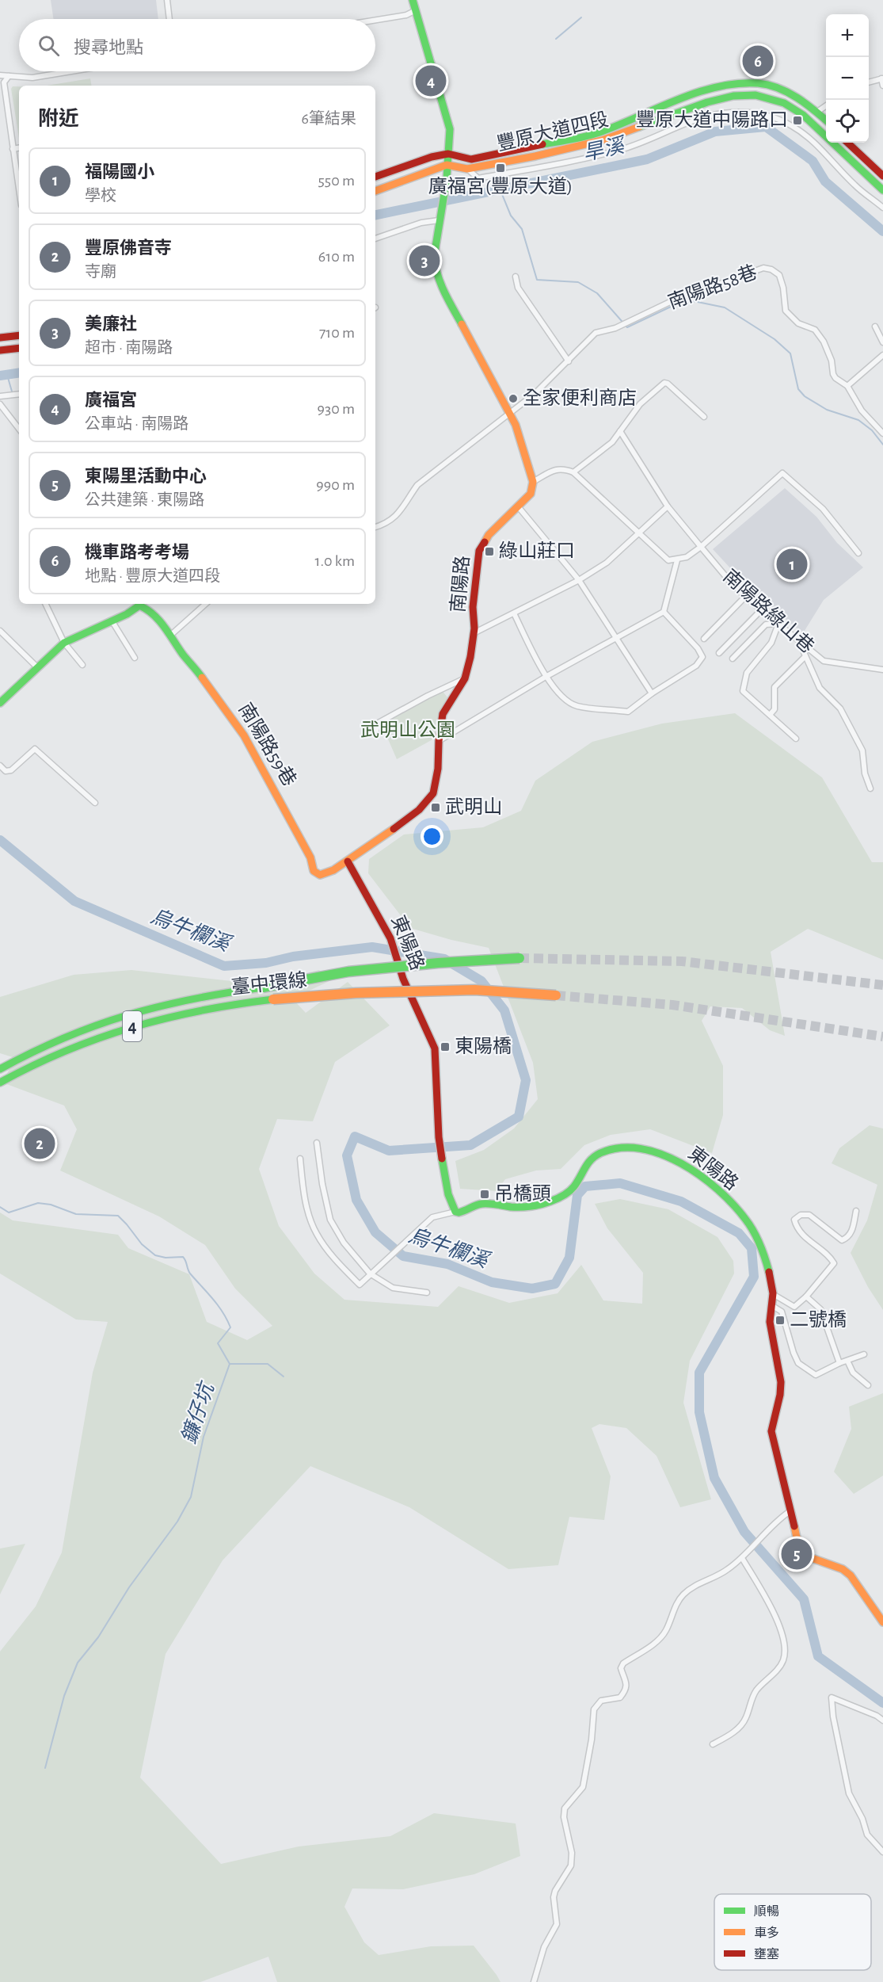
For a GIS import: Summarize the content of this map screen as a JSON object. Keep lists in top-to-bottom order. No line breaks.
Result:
{"streets":{"main road":["豐原大道四段","南陽路","南陽路59巷","東陽路","臺中環線","4"],"street":["南陽路58巷","南陽路綠山巷"]},"crossings":[["南陽路","南陽路59巷"],["南陽路","東陽路"]],"water":["旱溪","烏牛欄溪","鐮仔坑"],"parks":["武明山公園"],"places":{"transit":["豐原大道中陽路口","廣福宮(豐原大道)","綠山莊口","武明山","東陽橋","吊橋頭","二號橋"],"other":["全家便利商店"]},"legend":["順暢","車多","壅塞"],"page":{"map_buttons":["+","−"],"search":"搜尋地點","pins":["6","4","3","1","2","5"],"heading":["附近","6筆結果"],"list":[{"mark":"1","name":"福陽國小","note":"學校","value":"550 m"},{"mark":"2","name":"豐原佛音寺","note":"寺廟","value":"610 m"},{"mark":"3","name":"美廉社","note":"超市 · 南陽路","value":"710 m"},{"mark":"4","name":"廣福宮","note":"公車站 · 南陽路","value":"930 m"},{"mark":"5","name":"東陽里活動中心","note":"公共建築 · 東陽路","value":"990 m"},{"mark":"6","name":"機車路考考場","note":"地點 · 豐原大道四段","value":"1.0 km"}]}}
